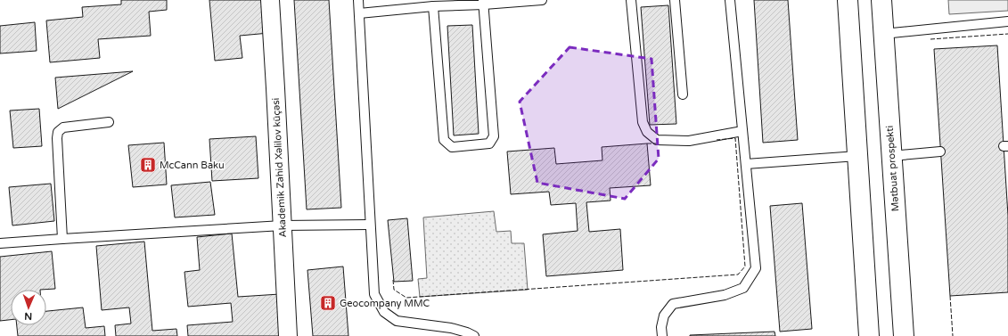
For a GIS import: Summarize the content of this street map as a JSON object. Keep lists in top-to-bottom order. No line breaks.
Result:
{"streets":{"main road":["Mətbuat prospekti"],"street":["Akademik Zahid Xəlilov küçəsi"]},"places":{"building":["McCann Baku","Geocompany MMC"]},"north":"bottom"}
